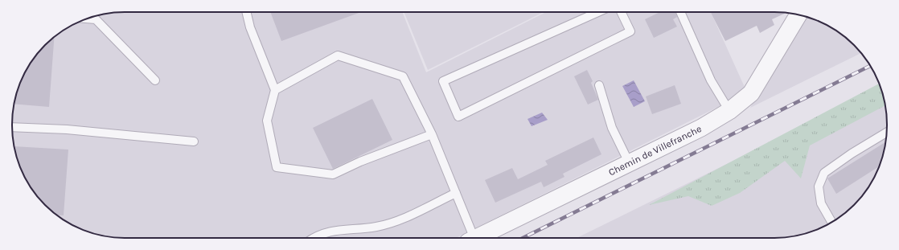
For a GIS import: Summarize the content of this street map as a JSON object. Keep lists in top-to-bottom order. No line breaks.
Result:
{"streets":{"street":["Chemin de Villefranche"]}}
